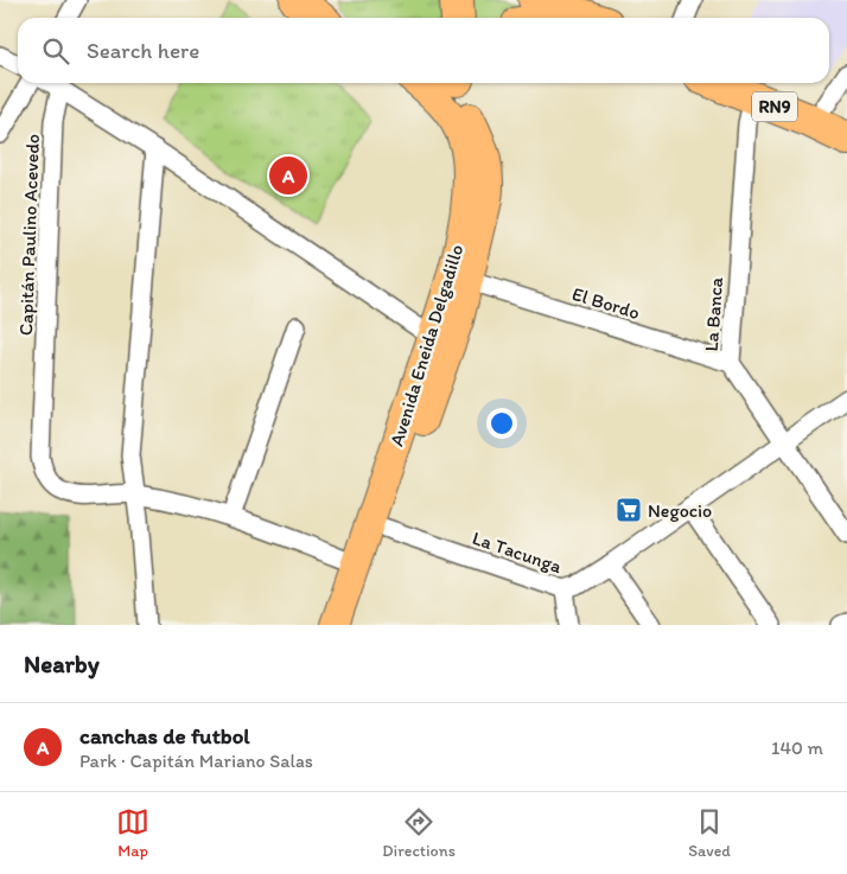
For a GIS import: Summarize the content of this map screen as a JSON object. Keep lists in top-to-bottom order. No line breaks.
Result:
{"streets":{"highway":["RN9"],"main road":["Avenida Eneida Delgadillo"],"street":["Capitán Paulino Acevedo","El Bordo","La Banca","La Tacunga"]},"crossings":[["RN9","La Banca"],["El Bordo","La Banca"],["El Bordo","Avenida Eneida Delgadillo"],["La Banca","La Tacunga"],["Avenida Eneida Delgadillo","La Tacunga"]],"places":{"supermarket":["Negocio"]},"page":{"search":"Search here","pins":"A","heading":"Nearby","list":[{"mark":"A","name":"canchas de futbol","note":"Park · Capitán Mariano Salas","value":"140 m"}],"nav":["Map","Directions","Saved"]}}
